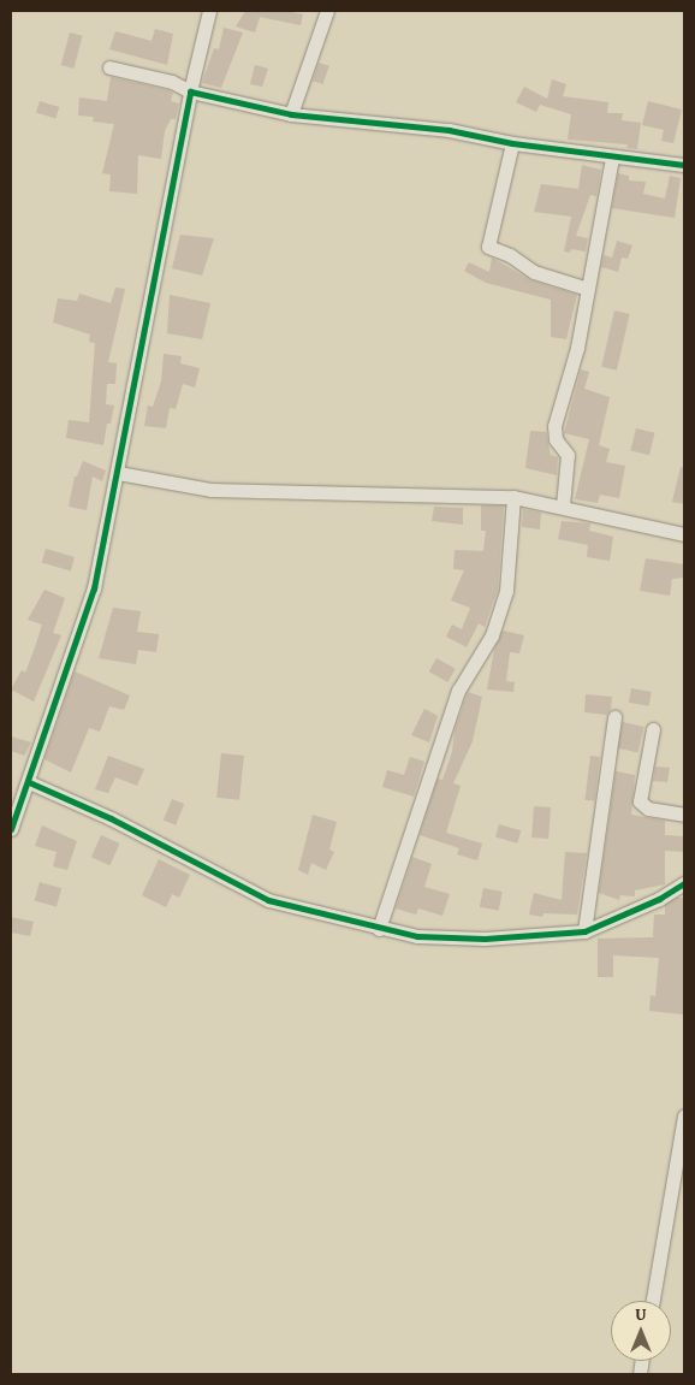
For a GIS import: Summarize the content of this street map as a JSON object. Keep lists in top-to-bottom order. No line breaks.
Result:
{"north":"top"}
